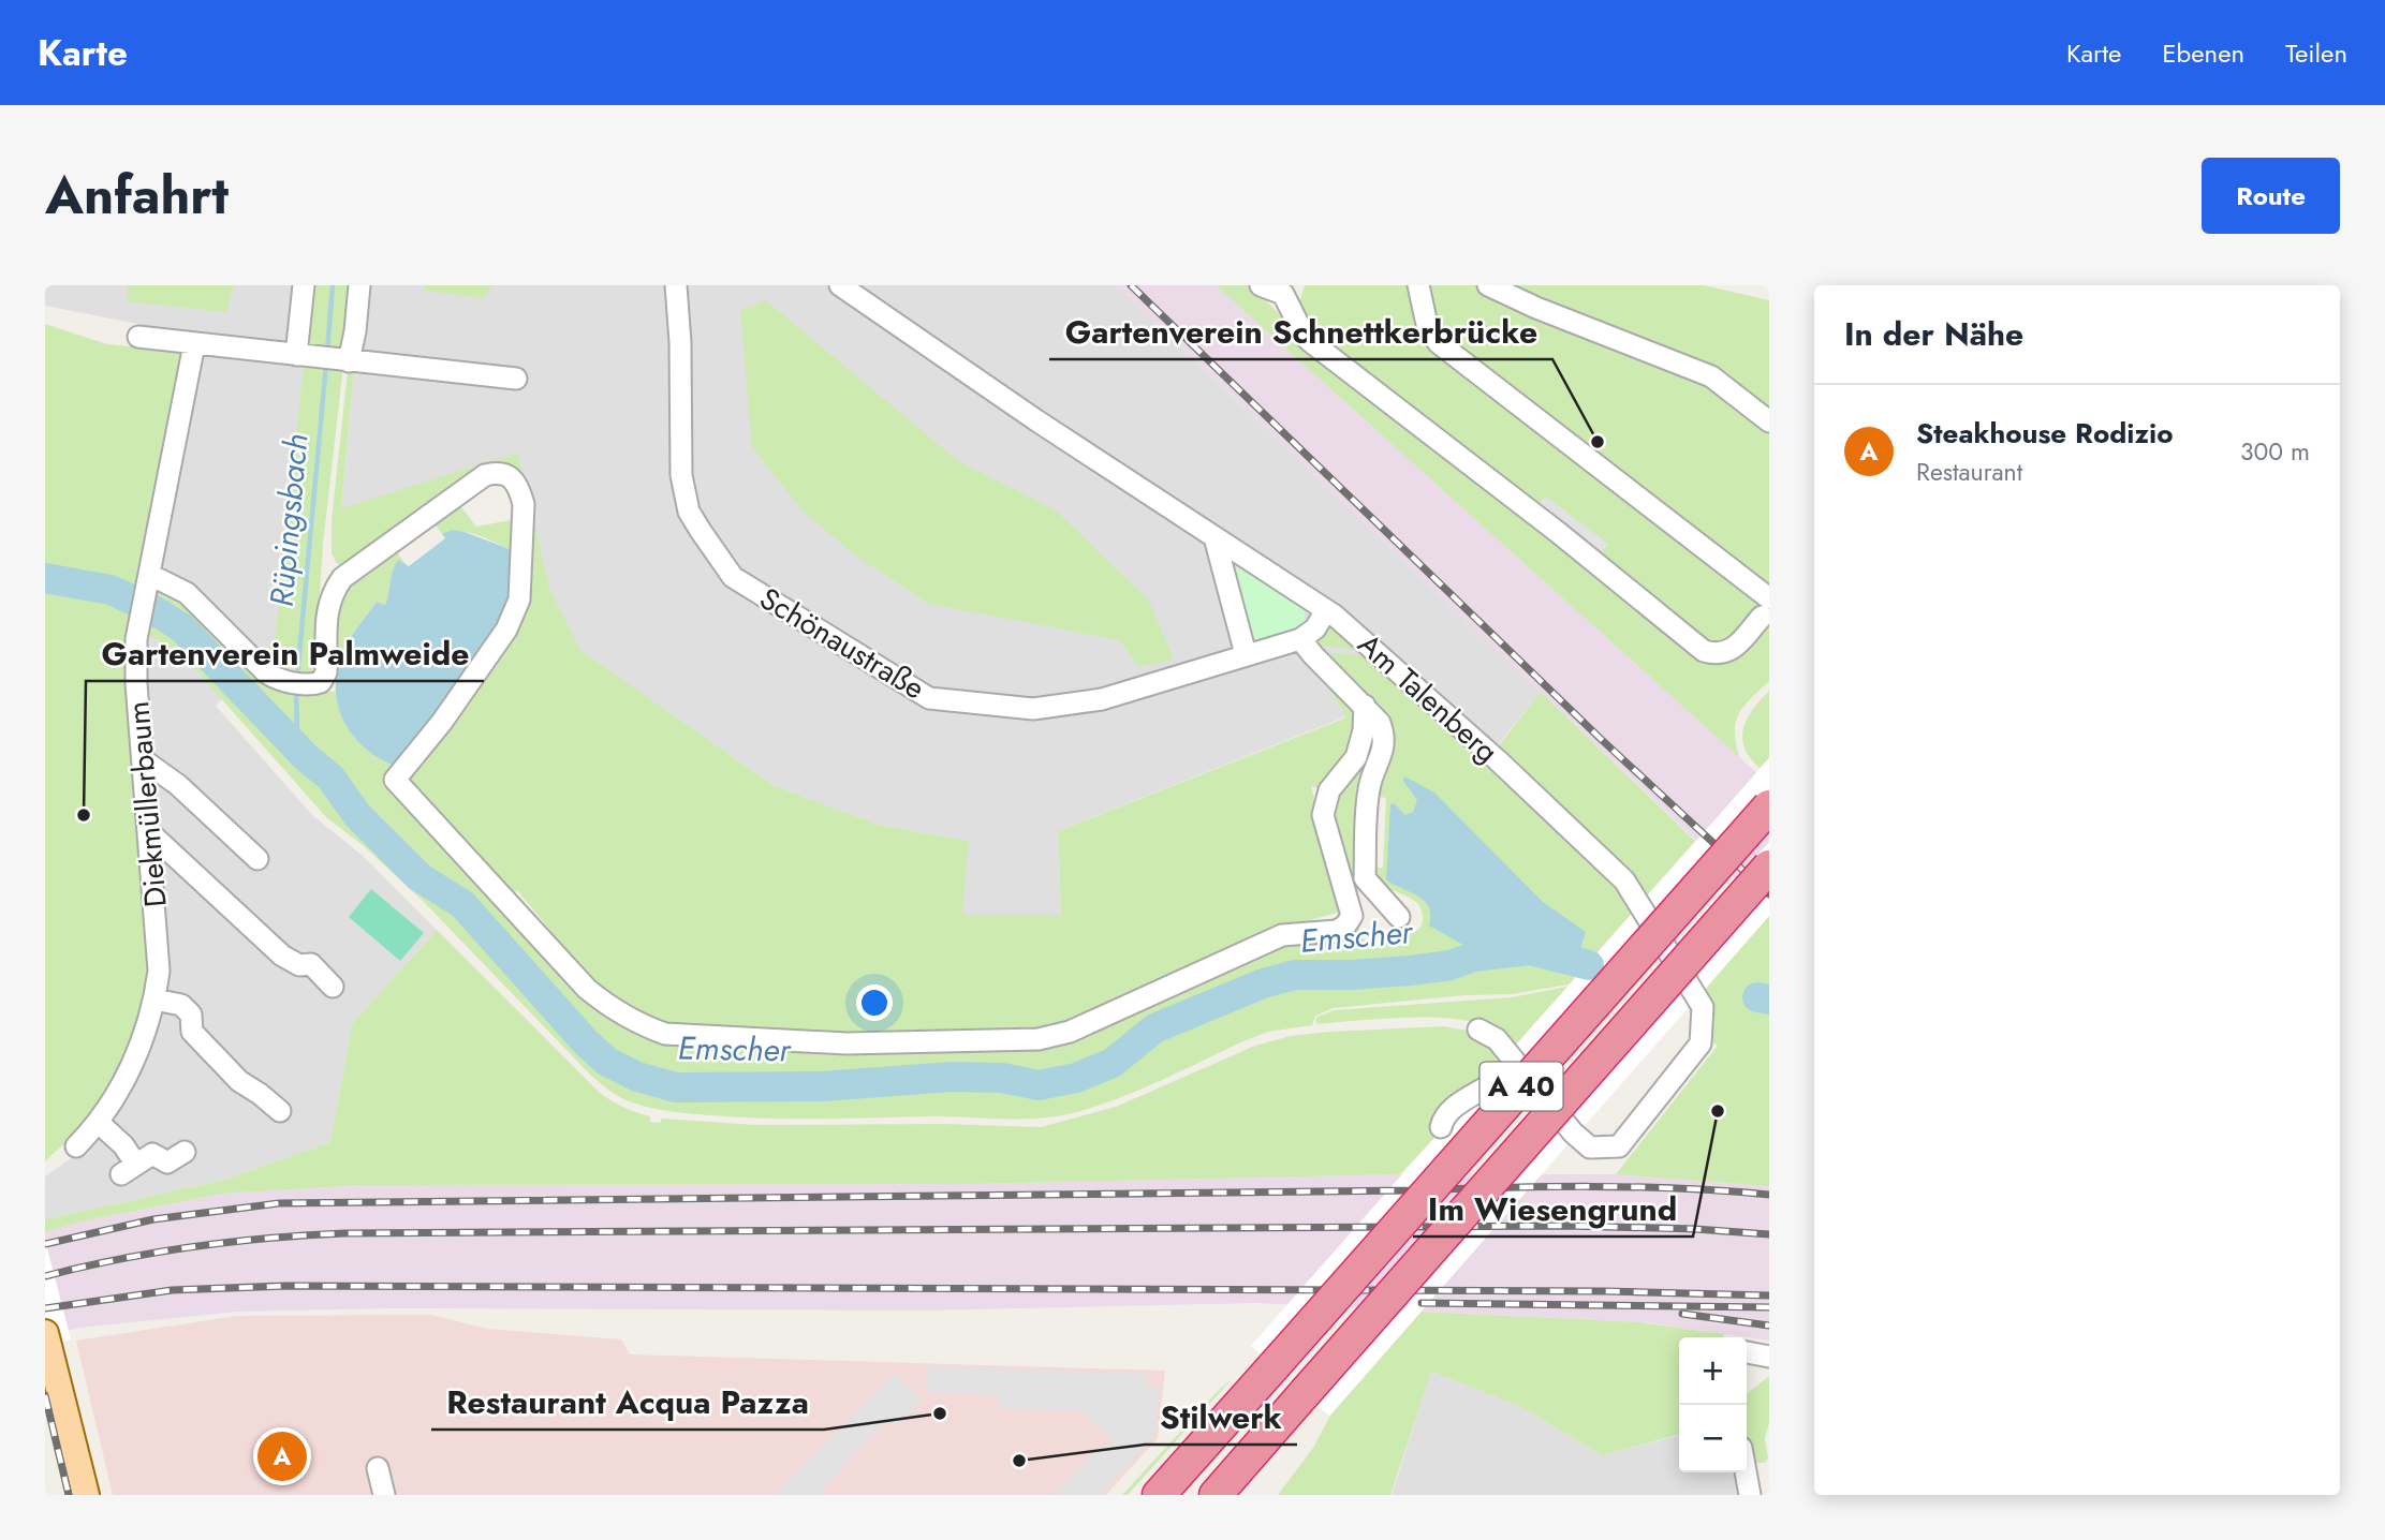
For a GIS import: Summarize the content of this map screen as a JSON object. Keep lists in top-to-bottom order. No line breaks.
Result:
{"streets":{"highway":["A 40"],"street":["Schönaustraße","Am Talenberg","Diekmüllerbaum"]},"water":["Rüpingsbach","Emscher"],"places":["Gartenverein Schnettkerbrücke","Gartenverein Palmweide","Im Wiesengrund","Restaurant Acqua Pazza","Stilwerk"],"page":{"header":"Karte","nav":["Karte","Ebenen","Teilen"],"title":"Anfahrt","buttons":"Route","heading":"In der Nähe","list":[{"mark":"A","name":"Steakhouse Rodizio","note":"Restaurant","value":"300 m"}],"map_buttons":["+","−"],"pins":"A"}}
